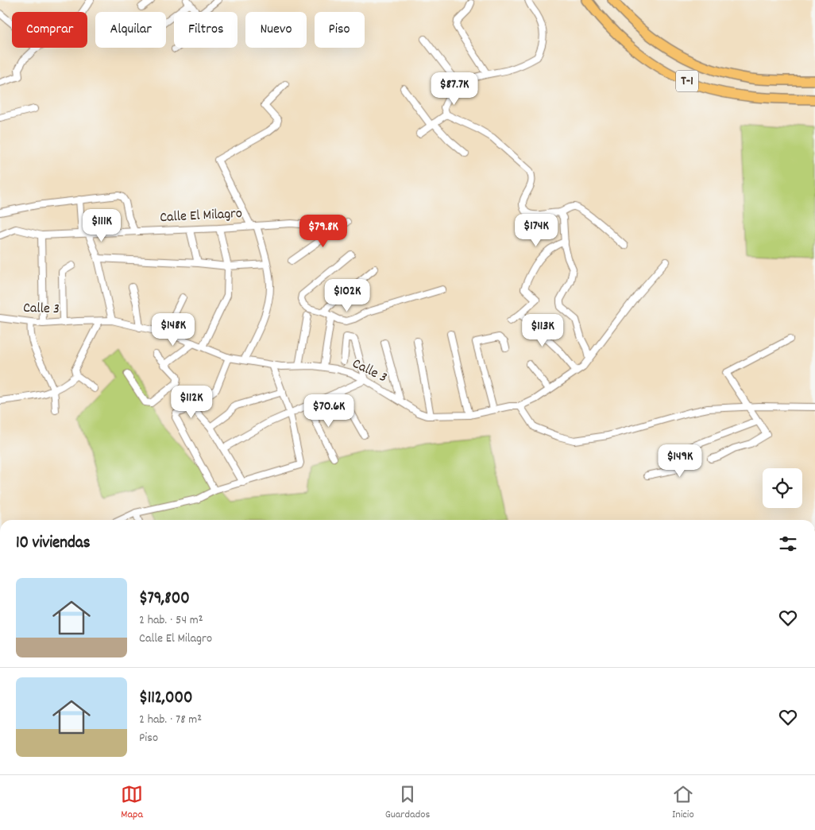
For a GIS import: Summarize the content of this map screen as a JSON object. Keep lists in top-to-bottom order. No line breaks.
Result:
{"streets":{"highway":["T-1"],"street":["Calle El Milagro","Calle 3"]},"page":{"chip":["Comprar","Alquilar","Filtros","Nuevo","Piso"],"price":["$87.7K","$111K","$174K","$79.8K","$102K","$148K","$113K","$112K","$70.6K","$149K"],"heading":"10 viviendas","list":[{"name":"$79,800","note":"2 hab. · 54 m² · Calle El Milagro"},{"name":"$112,000","note":"2 hab. · 78 m² · Piso"}],"tabs":["Mapa","Guardados","Inicio"]}}
